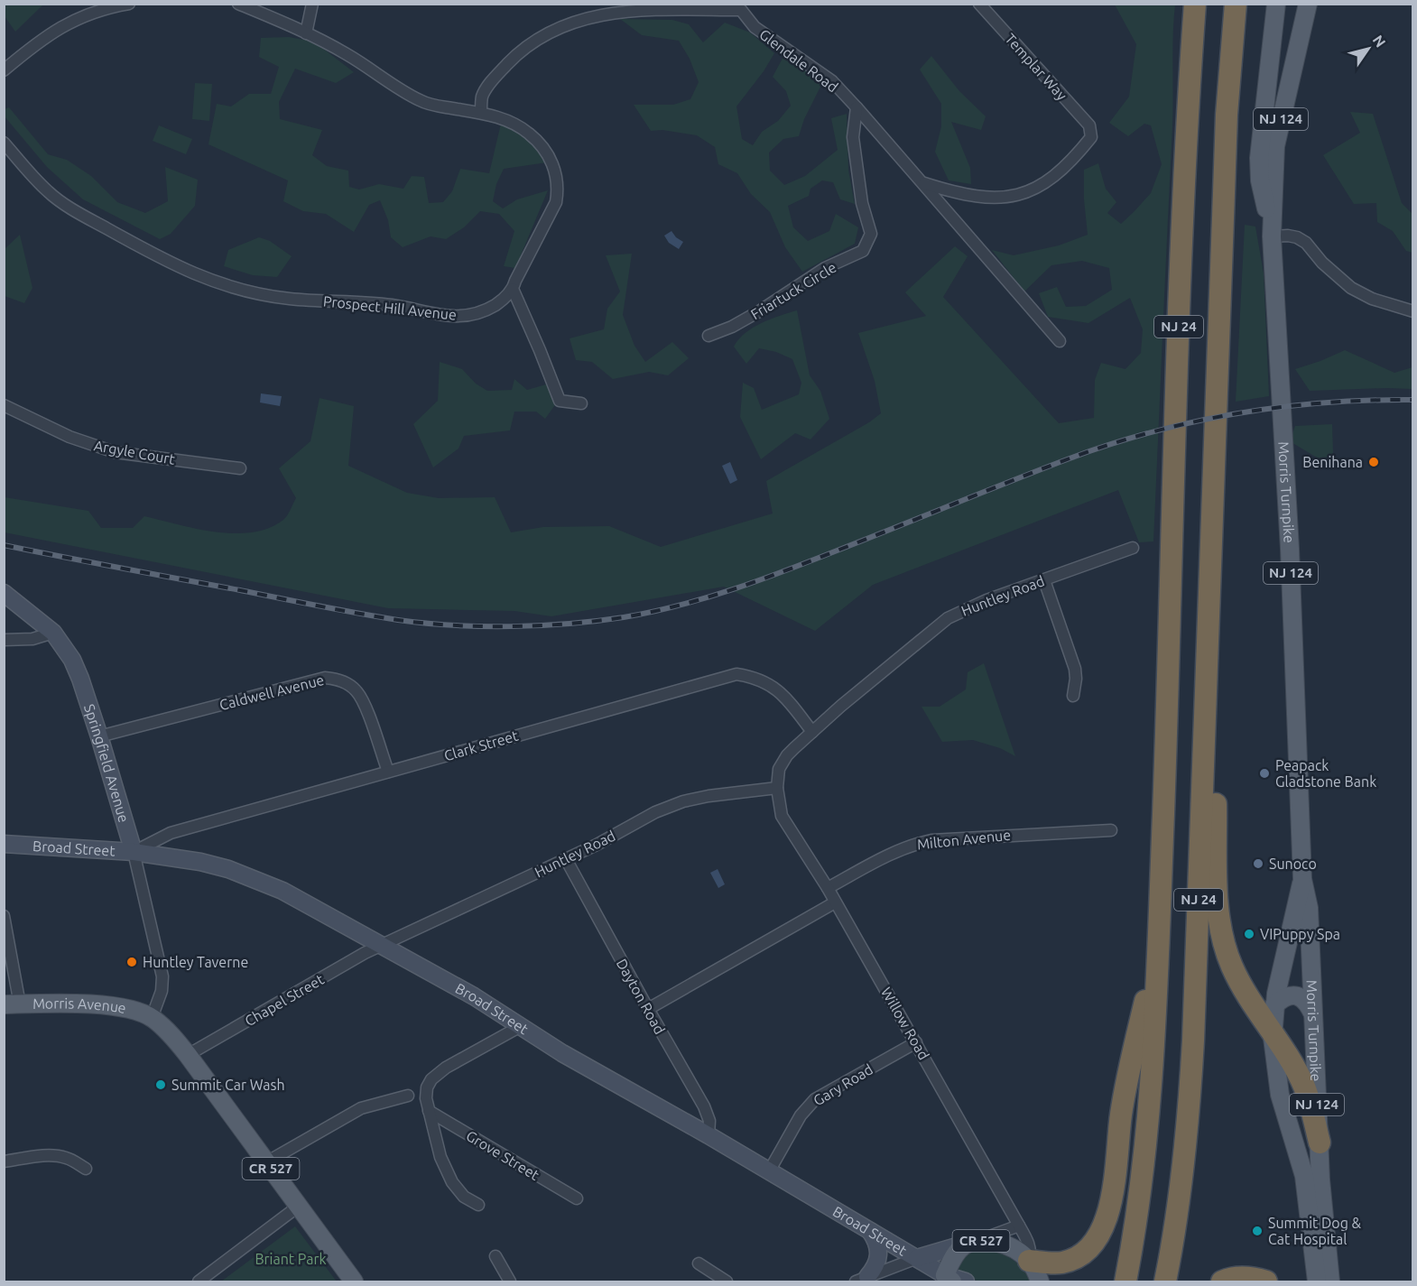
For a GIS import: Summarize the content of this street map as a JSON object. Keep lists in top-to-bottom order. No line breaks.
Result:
{"streets":{"highway":["NJ 24"],"main road":["NJ 124","Morris Turnpike","Springfield Avenue","Broad Street","Morris Avenue","CR 527"],"street":["Glendale Road","Templar Way","Friartuck Circle","Prospect Hill Avenue","Argyle Court","Huntley Road","Caldwell Avenue","Clark Street","Milton Avenue","Dayton Road","Chapel Street","Willow Road","Gary Road","Grove Street"]},"crossings":[["Glendale Road","Templar Way"],["Glendale Road","Friartuck Circle"],["Glendale Road","Prospect Hill Avenue"],["NJ 124","Morris Turnpike"],["Huntley Road","Clark Street"],["Huntley Road","Broad Street"],["Huntley Road","Dayton Road"],["Huntley Road","Chapel Street"],["Huntley Road","Willow Road"],["Caldwell Avenue","Clark Street"],["Caldwell Avenue","Springfield Avenue"],["Clark Street","Springfield Avenue"],["Clark Street","Broad Street"],["Springfield Avenue","Broad Street"],["Springfield Avenue","Morris Avenue"],["Springfield Avenue","CR 527"],["Milton Avenue","Willow Road"],["Broad Street","Dayton Road"],["Broad Street","Chapel Street"],["Broad Street","Gary Road"],["Broad Street","CR 527"],["Chapel Street","CR 527"],["Morris Avenue","CR 527"],["Willow Road","Gary Road"],["Willow Road","CR 527"]],"parks":["Briant Park"],"places":["Benihana","Peapack Gladstone Bank","Sunoco","VIPuppy Spa","Huntley Taverne","Summit Car Wash","Summit Dog & Cat Hospital"],"north":"top right"}
